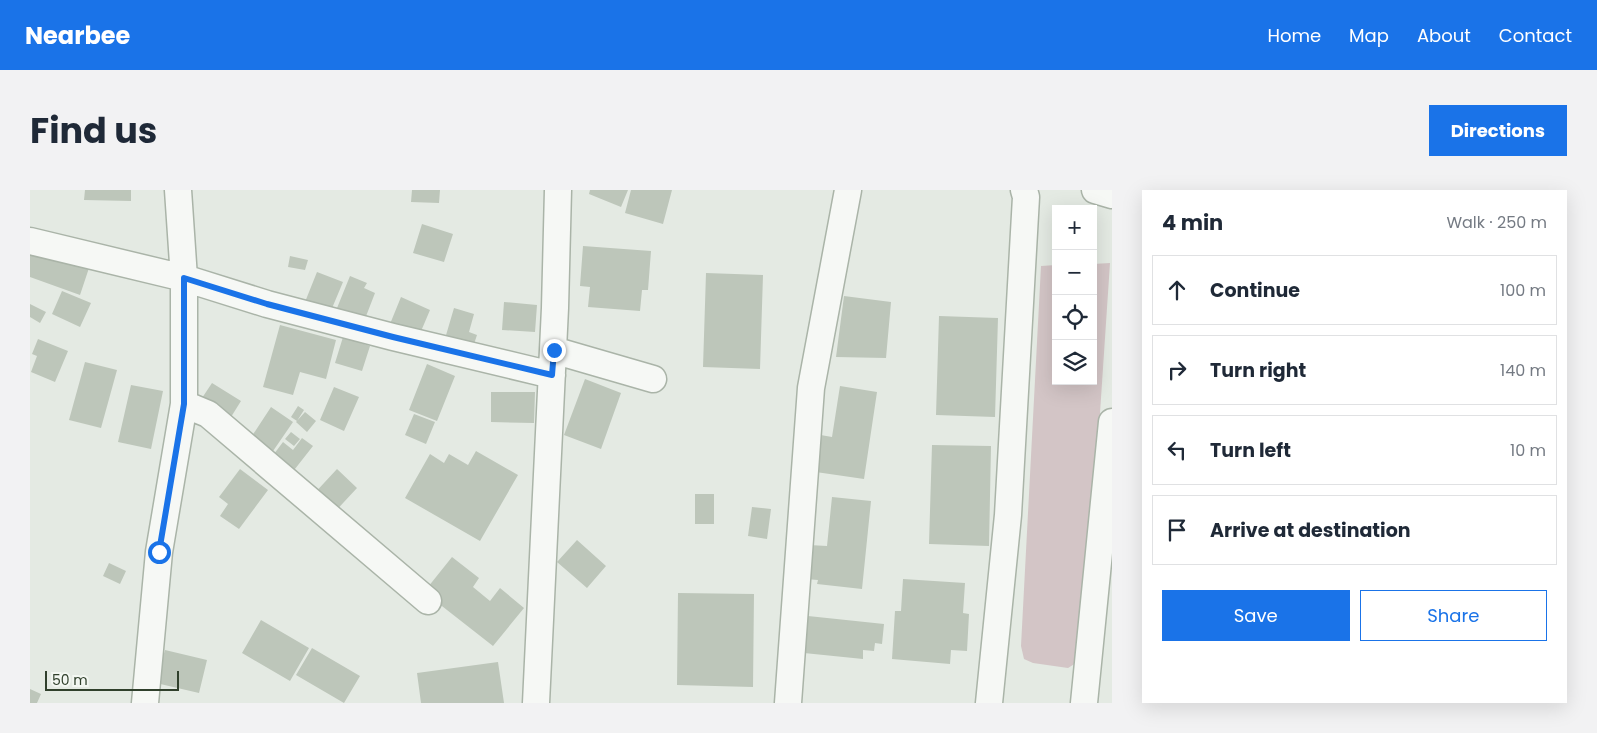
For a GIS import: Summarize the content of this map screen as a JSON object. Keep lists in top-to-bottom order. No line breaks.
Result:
{"scale_bar":"50 m","page":{"header":"Nearbee","nav":["Home","Map","About","Contact"],"title":"Find us","buttons":["Directions",["Save","Share"]],"heading":["4 min","Walk · 250 m"],"map_buttons":["+","−"],"list":[["Continue","100 m"],["Turn right","140 m"],["Turn left","10 m"],"Arrive at destination"],"scale":"50 m"}}
